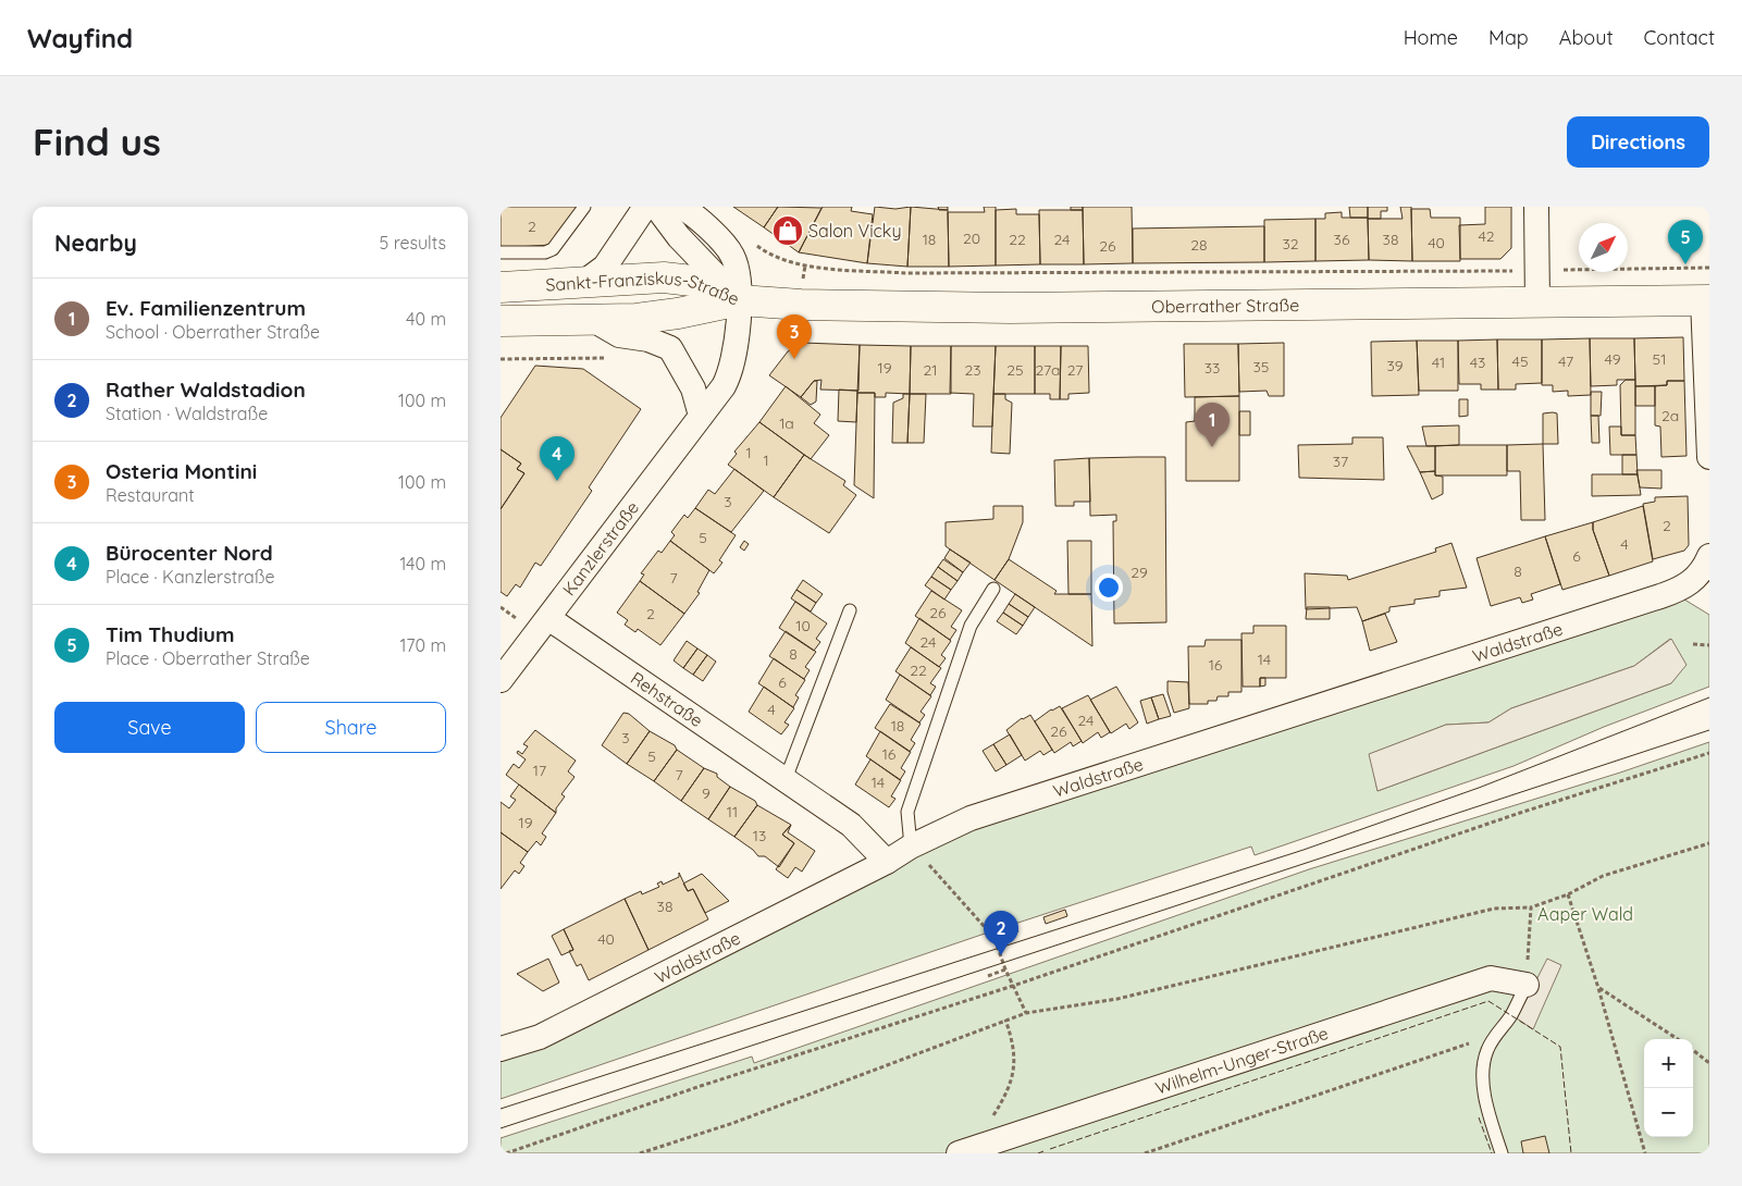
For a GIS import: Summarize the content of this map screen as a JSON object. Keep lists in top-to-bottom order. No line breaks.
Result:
{"streets":{"main road":["Sankt-Franziskus-Straße","Oberrather Straße"],"street":["Kanzlerstraße","Waldstraße","Rehstraße","Wilhelm-Unger-Straße"]},"crossings":[["Sankt-Franziskus-Straße","Oberrather Straße"],["Sankt-Franziskus-Straße","Kanzlerstraße"],["Oberrather Straße","Kanzlerstraße"],["Kanzlerstraße","Rehstraße"],["Waldstraße","Rehstraße"]],"parks":["Aaper Wald"],"places":{"shop":["Salon Vicky"]},"house_numbers":["2","42","20","18","22","24","36","38","40","32","28","26","49","51","45","47","41","43","39","35","19","33","21","23","25","27a","27","2a","1a","1","1","37","3","2","5","4","6","8","29","7","26","2","10","24","8","14","16","22","6","4","24","18","26","3","16","5","17","7","14","9","11","19","13","38","40"],"north":"top right","page":{"header":"Wayfind","nav":["Home","Map","About","Contact"],"buttons":["Directions",["Save","Share"]],"title":"Find us","heading":["Nearby","5 results"],"pins":["5","3","1","4","2"],"list":[{"mark":"1","name":"Ev. Familienzentrum","note":"School · Oberrather Straße","value":"40 m"},{"mark":"2","name":"Rather Waldstadion","note":"Station · Waldstraße","value":"100 m"},{"mark":"3","name":"Osteria Montini","note":"Restaurant","value":"100 m"},{"mark":"4","name":"Bürocenter Nord","note":"Place · Kanzlerstraße","value":"140 m"},{"mark":"5","name":"Tim Thudium","note":"Place · Oberrather Straße","value":"170 m"}],"map_buttons":["+","−"]}}
